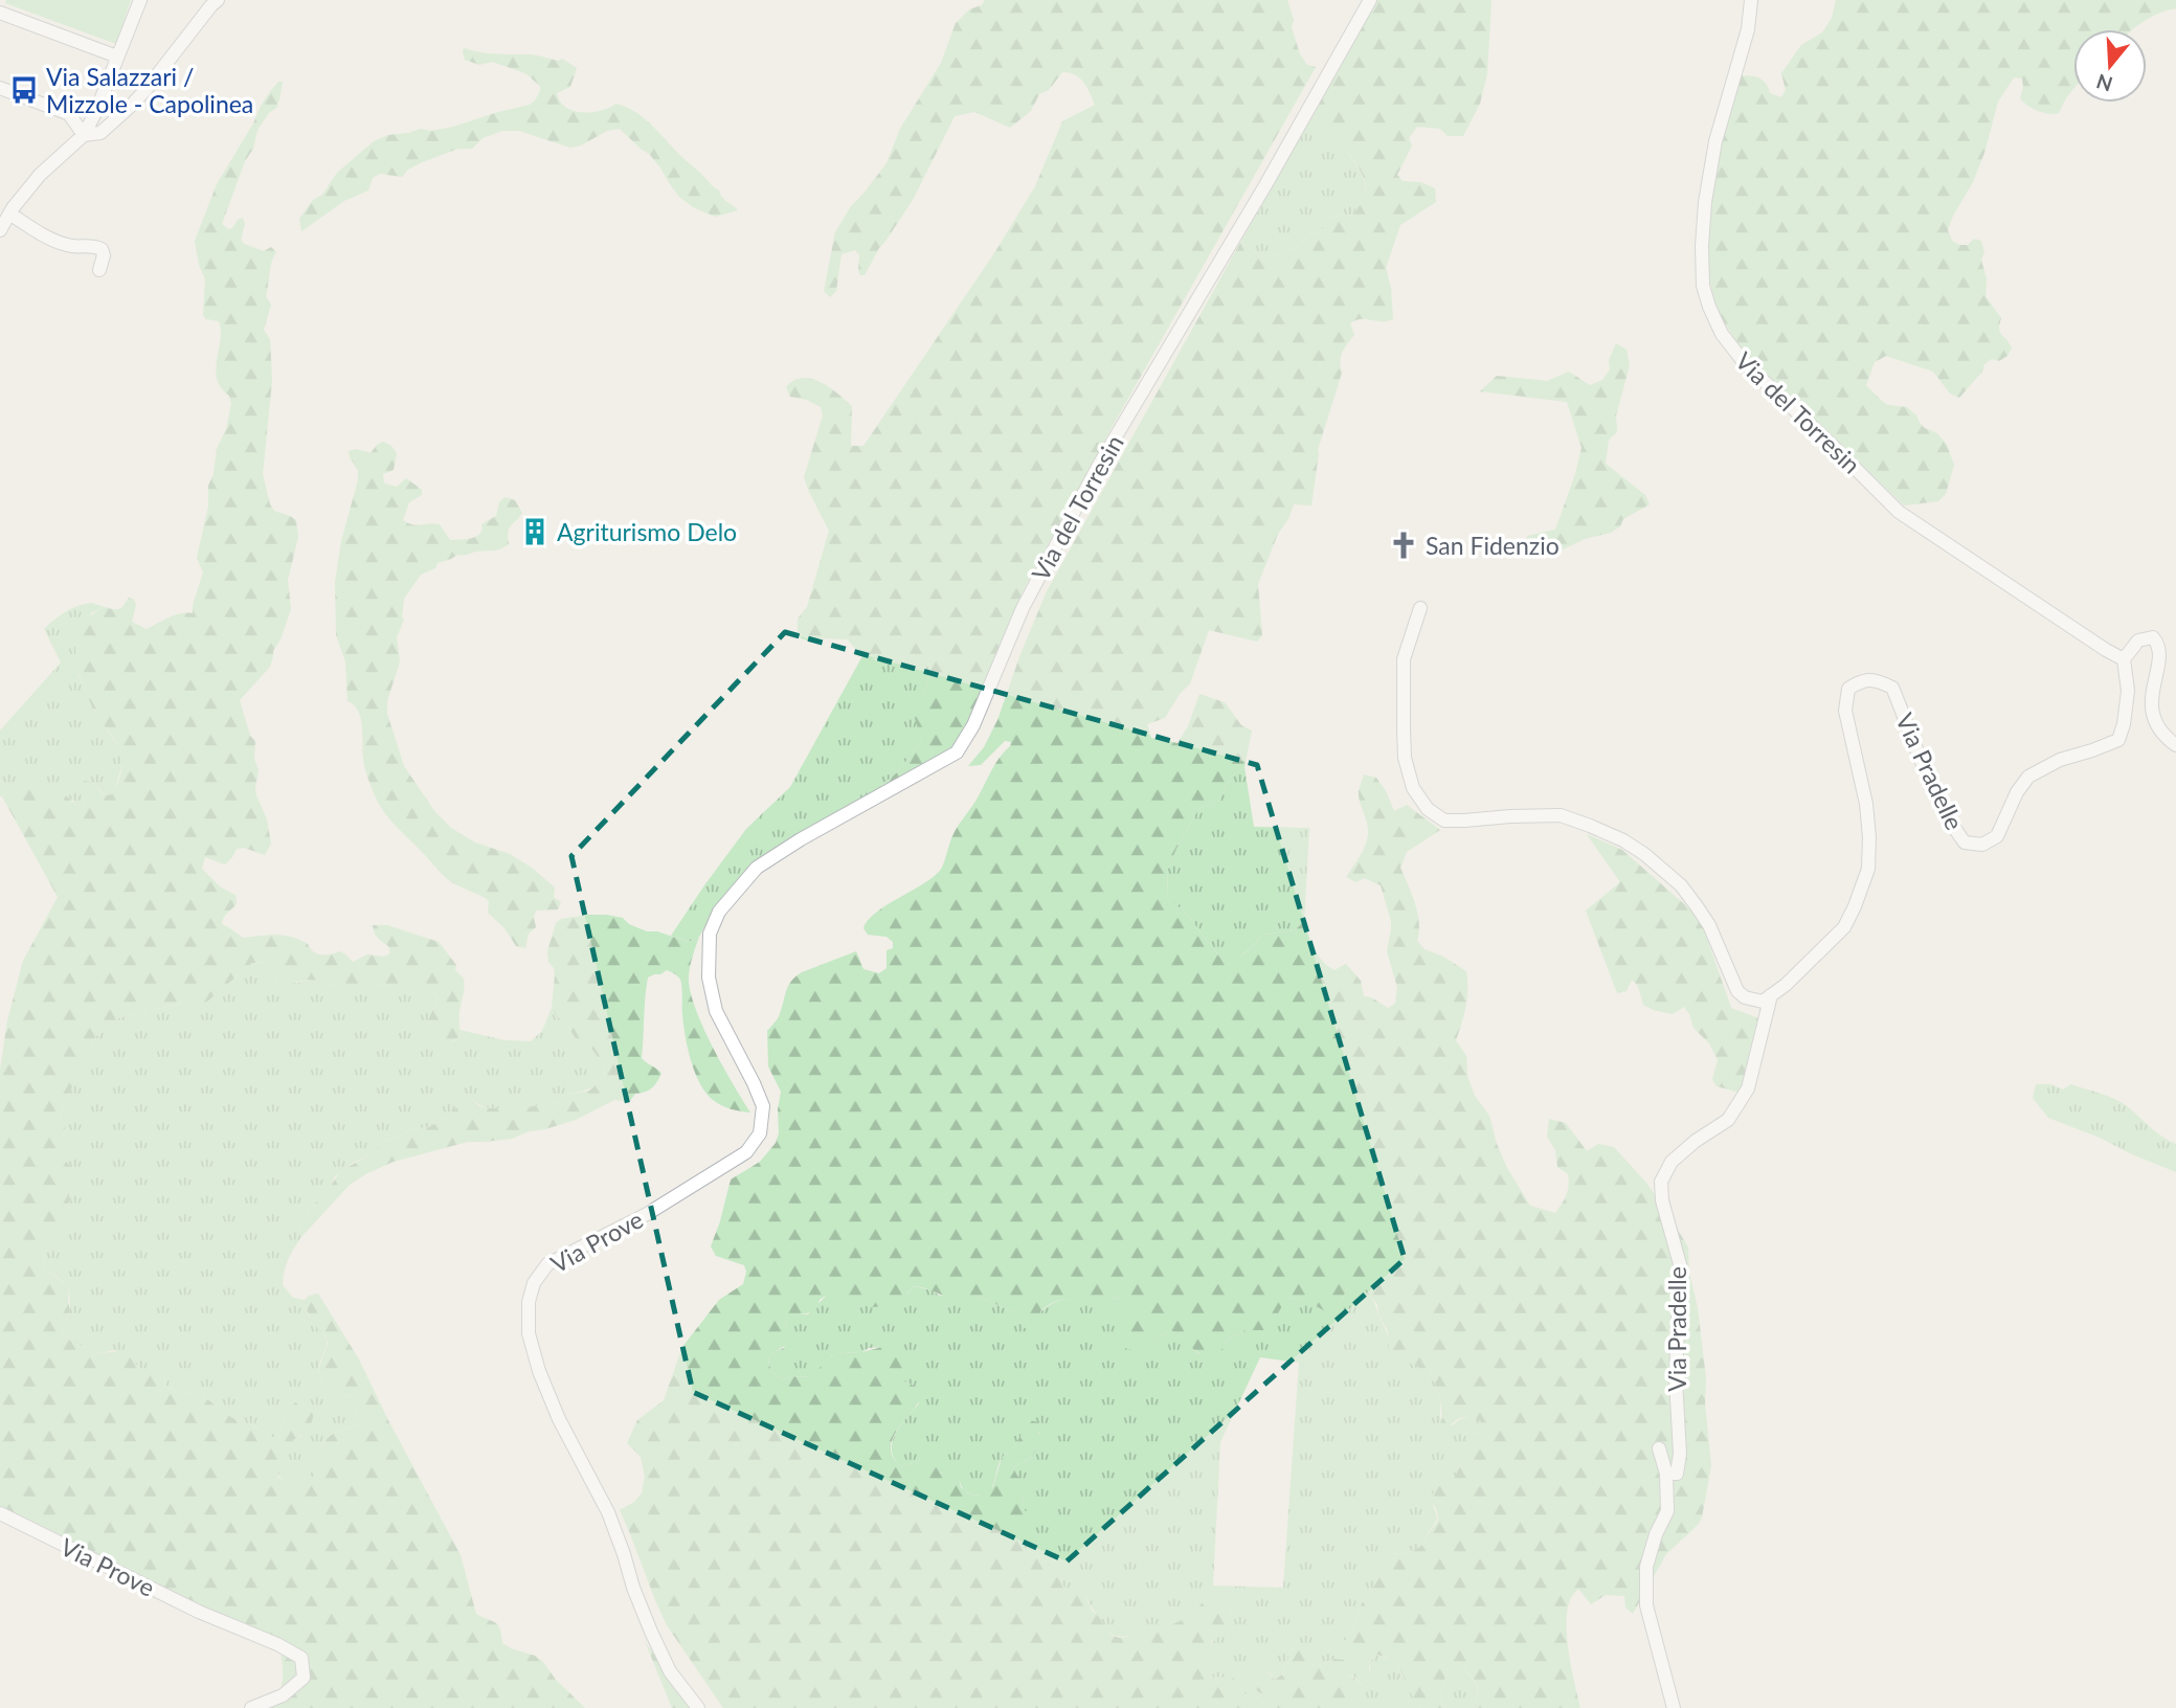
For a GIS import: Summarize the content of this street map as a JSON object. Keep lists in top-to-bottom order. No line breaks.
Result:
{"streets":{"street":["Via del Torresin","Via Pradelle","Via Prove"]},"crossings":[["Via del Torresin","Via Pradelle"],["Via del Torresin","Via Prove"]],"places":{"bus stop":["Via Salazzari / Mizzole - Capolinea"],"building":["Agriturismo Delo"],"church":["San Fidenzio"]},"north":"bottom"}
